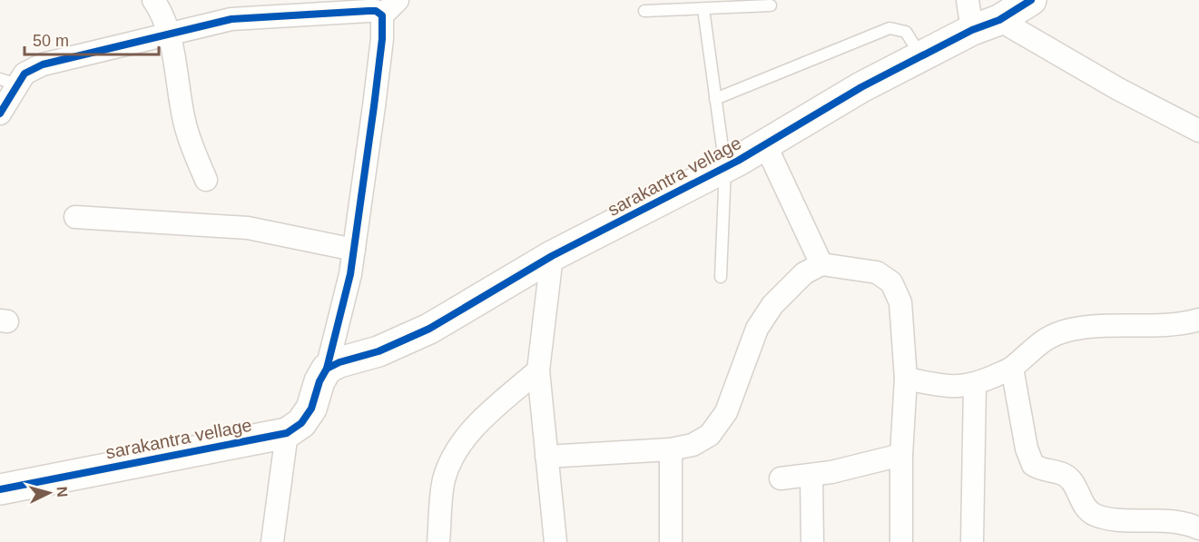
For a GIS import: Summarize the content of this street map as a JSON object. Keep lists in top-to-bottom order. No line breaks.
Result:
{"streets":{"street":["sarakantra vellage"]},"scale_bar":"50 m","north":"right"}
